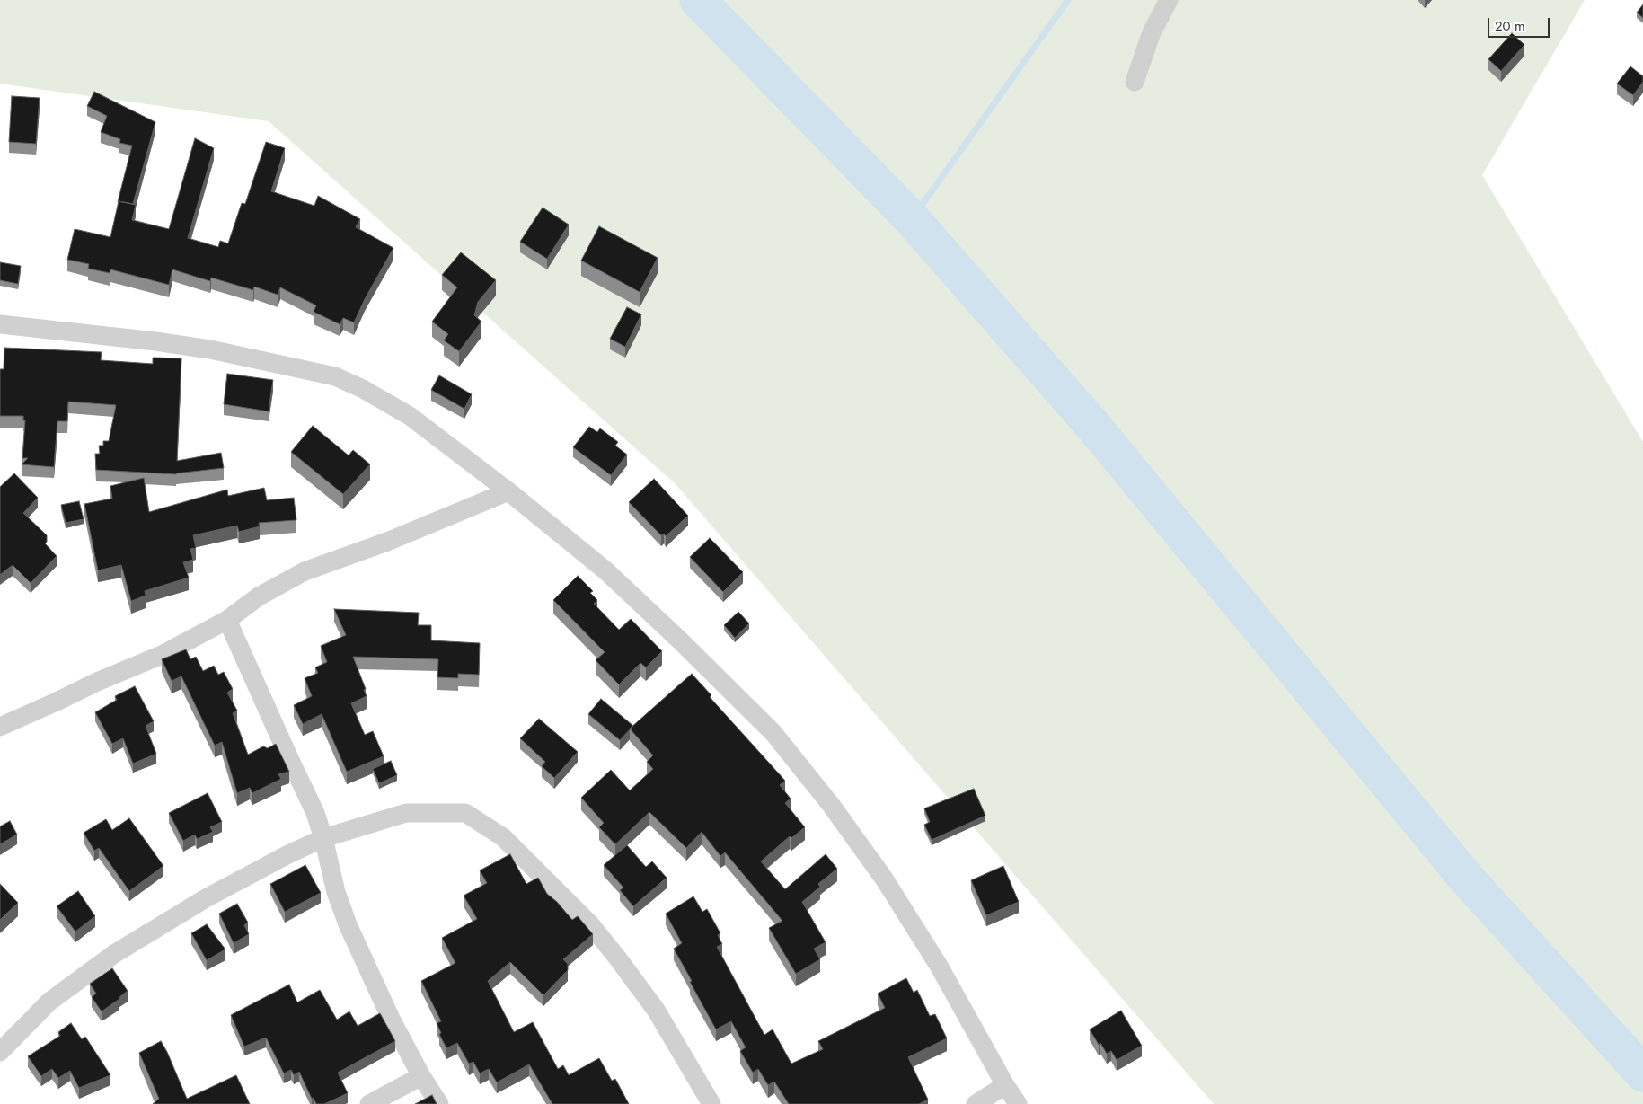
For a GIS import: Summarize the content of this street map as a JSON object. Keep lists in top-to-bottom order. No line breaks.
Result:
{"scale_bar":"20 m"}
